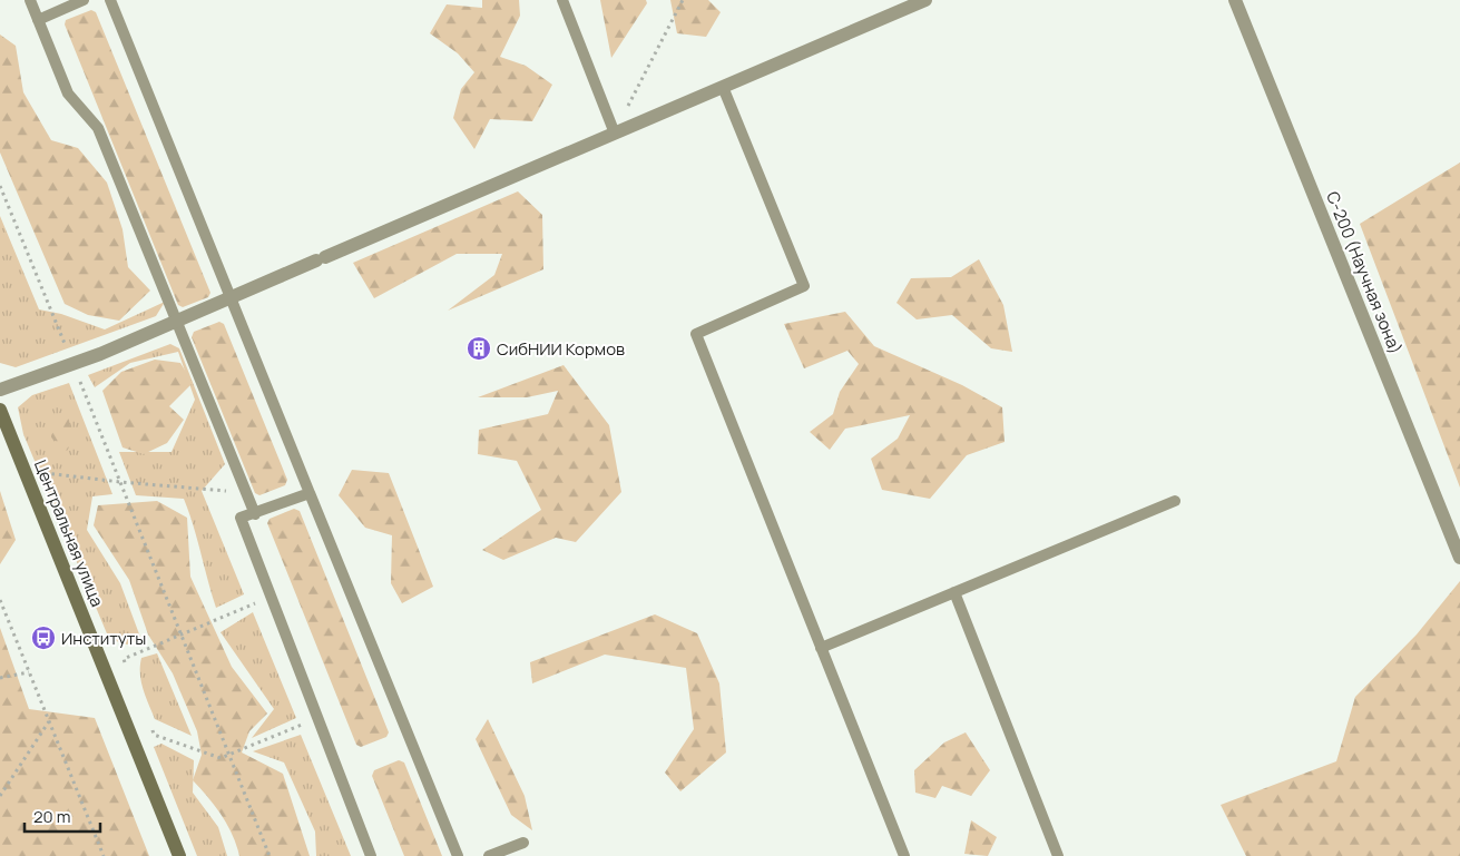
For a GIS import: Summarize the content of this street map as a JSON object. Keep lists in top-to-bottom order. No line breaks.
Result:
{"streets":{"main road":["Центральная улица"],"street":["С-200 (Научная зона)"]},"places":{"building":["СибНИИ Кормов"],"bus stop":["Институты"]},"scale_bar":"20 m"}
